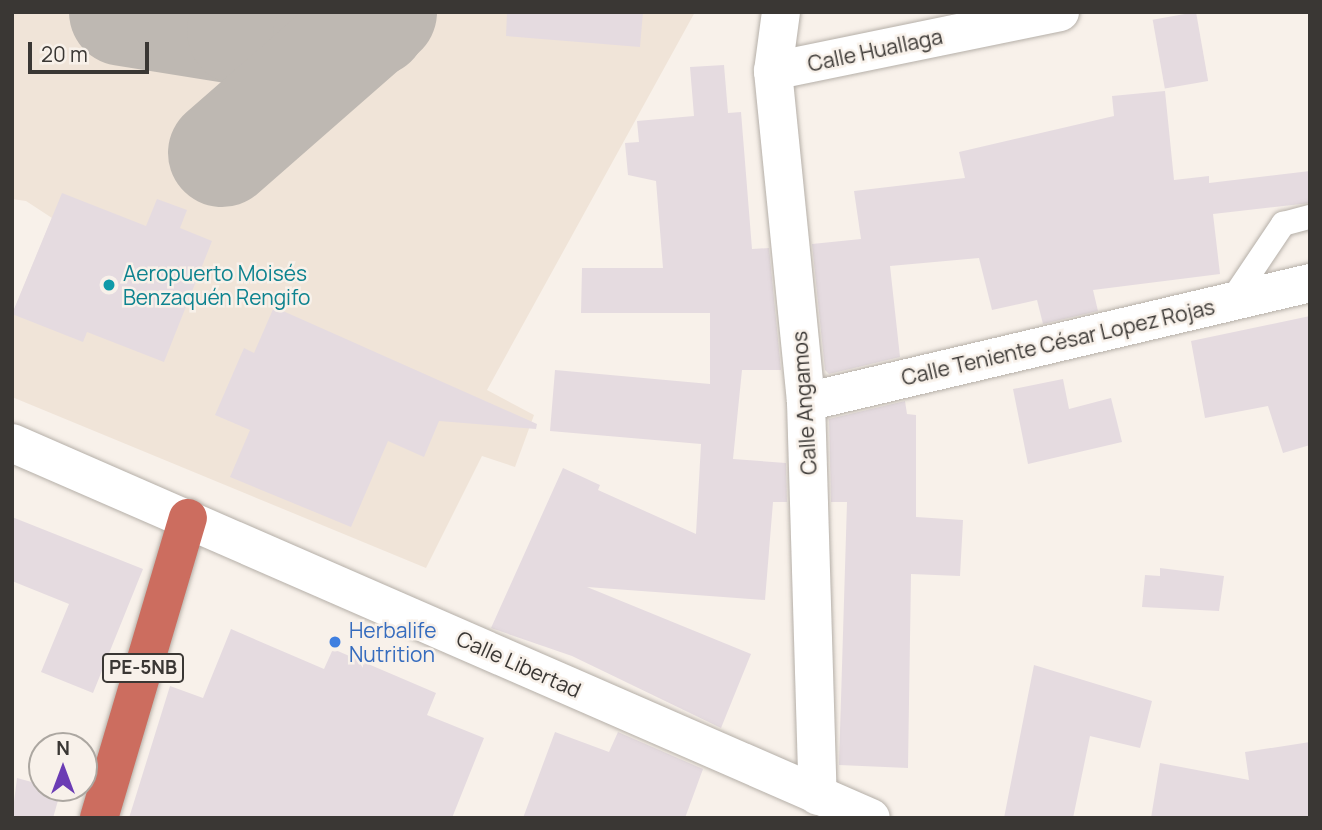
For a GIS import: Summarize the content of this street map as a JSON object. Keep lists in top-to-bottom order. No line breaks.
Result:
{"streets":{"highway":["PE-5NB"],"street":["Calle Huallaga","Calle Teniente César Lopez Rojas","Calle Angamos","Calle Libertad"]},"crossings":[["Calle Huallaga","Calle Angamos"],["Calle Teniente César Lopez Rojas","Calle Angamos"],["Calle Angamos","Calle Libertad"],["Calle Libertad","PE-5NB"]],"places":["Aeropuerto Moisés Benzaquén Rengifo","Herbalife Nutrition"],"scale_bar":"20 m","north":"top"}
